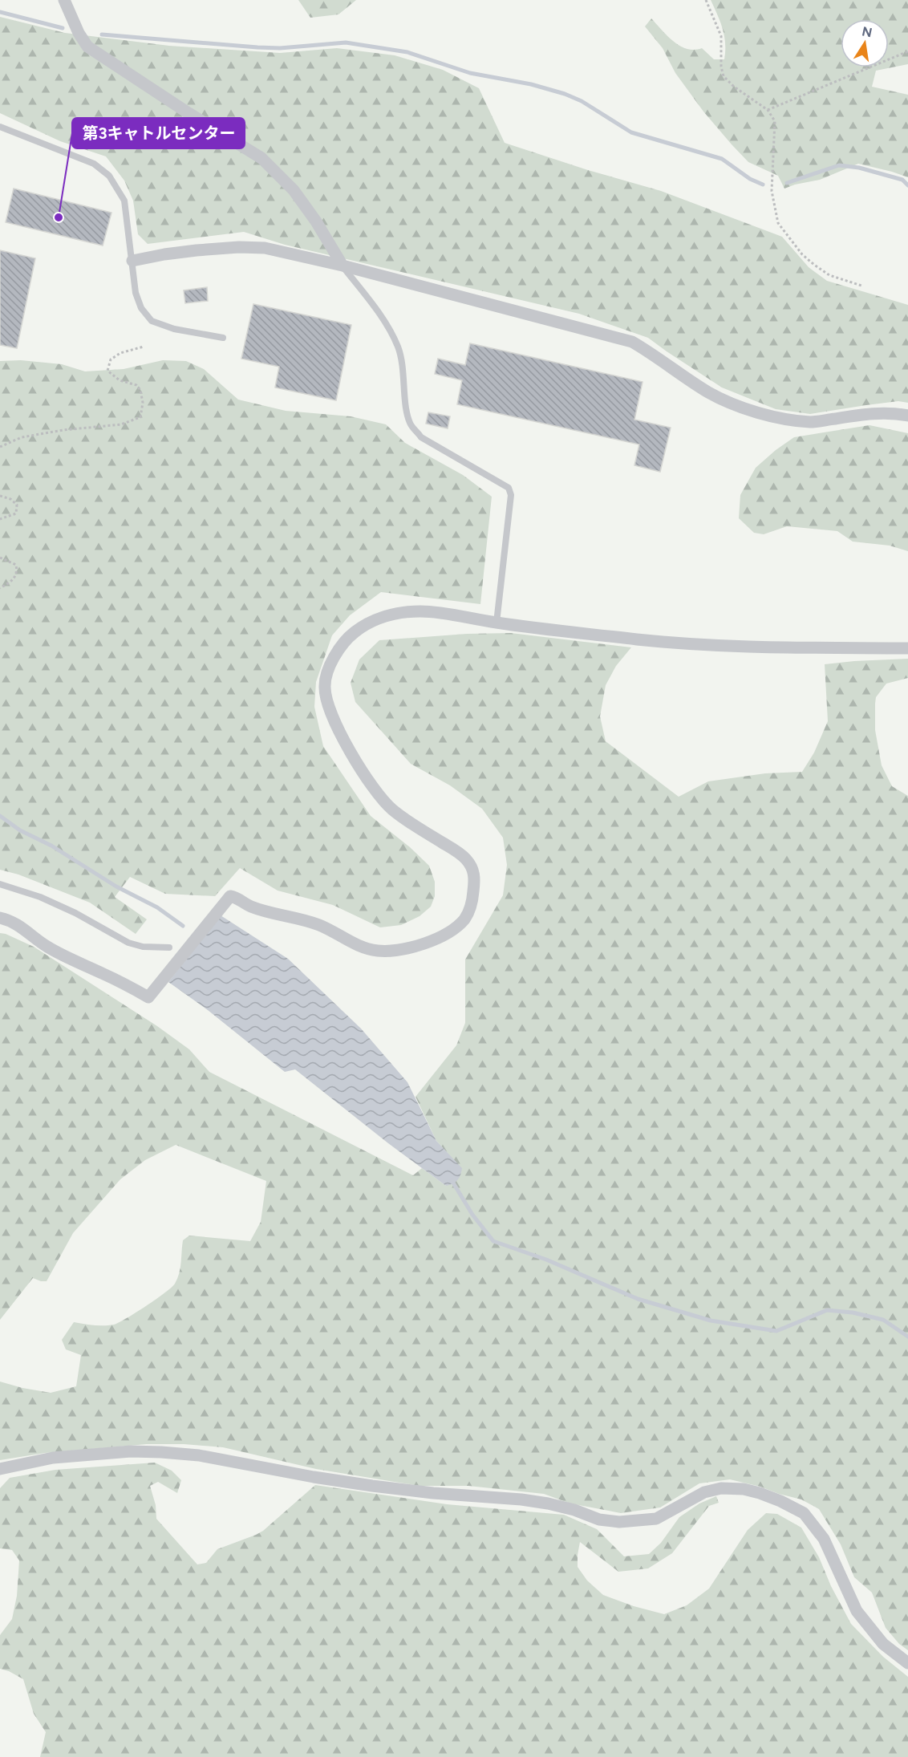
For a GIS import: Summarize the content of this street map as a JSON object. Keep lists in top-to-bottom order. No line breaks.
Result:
{"places":["第3キャトルセンター"],"north":"top"}
